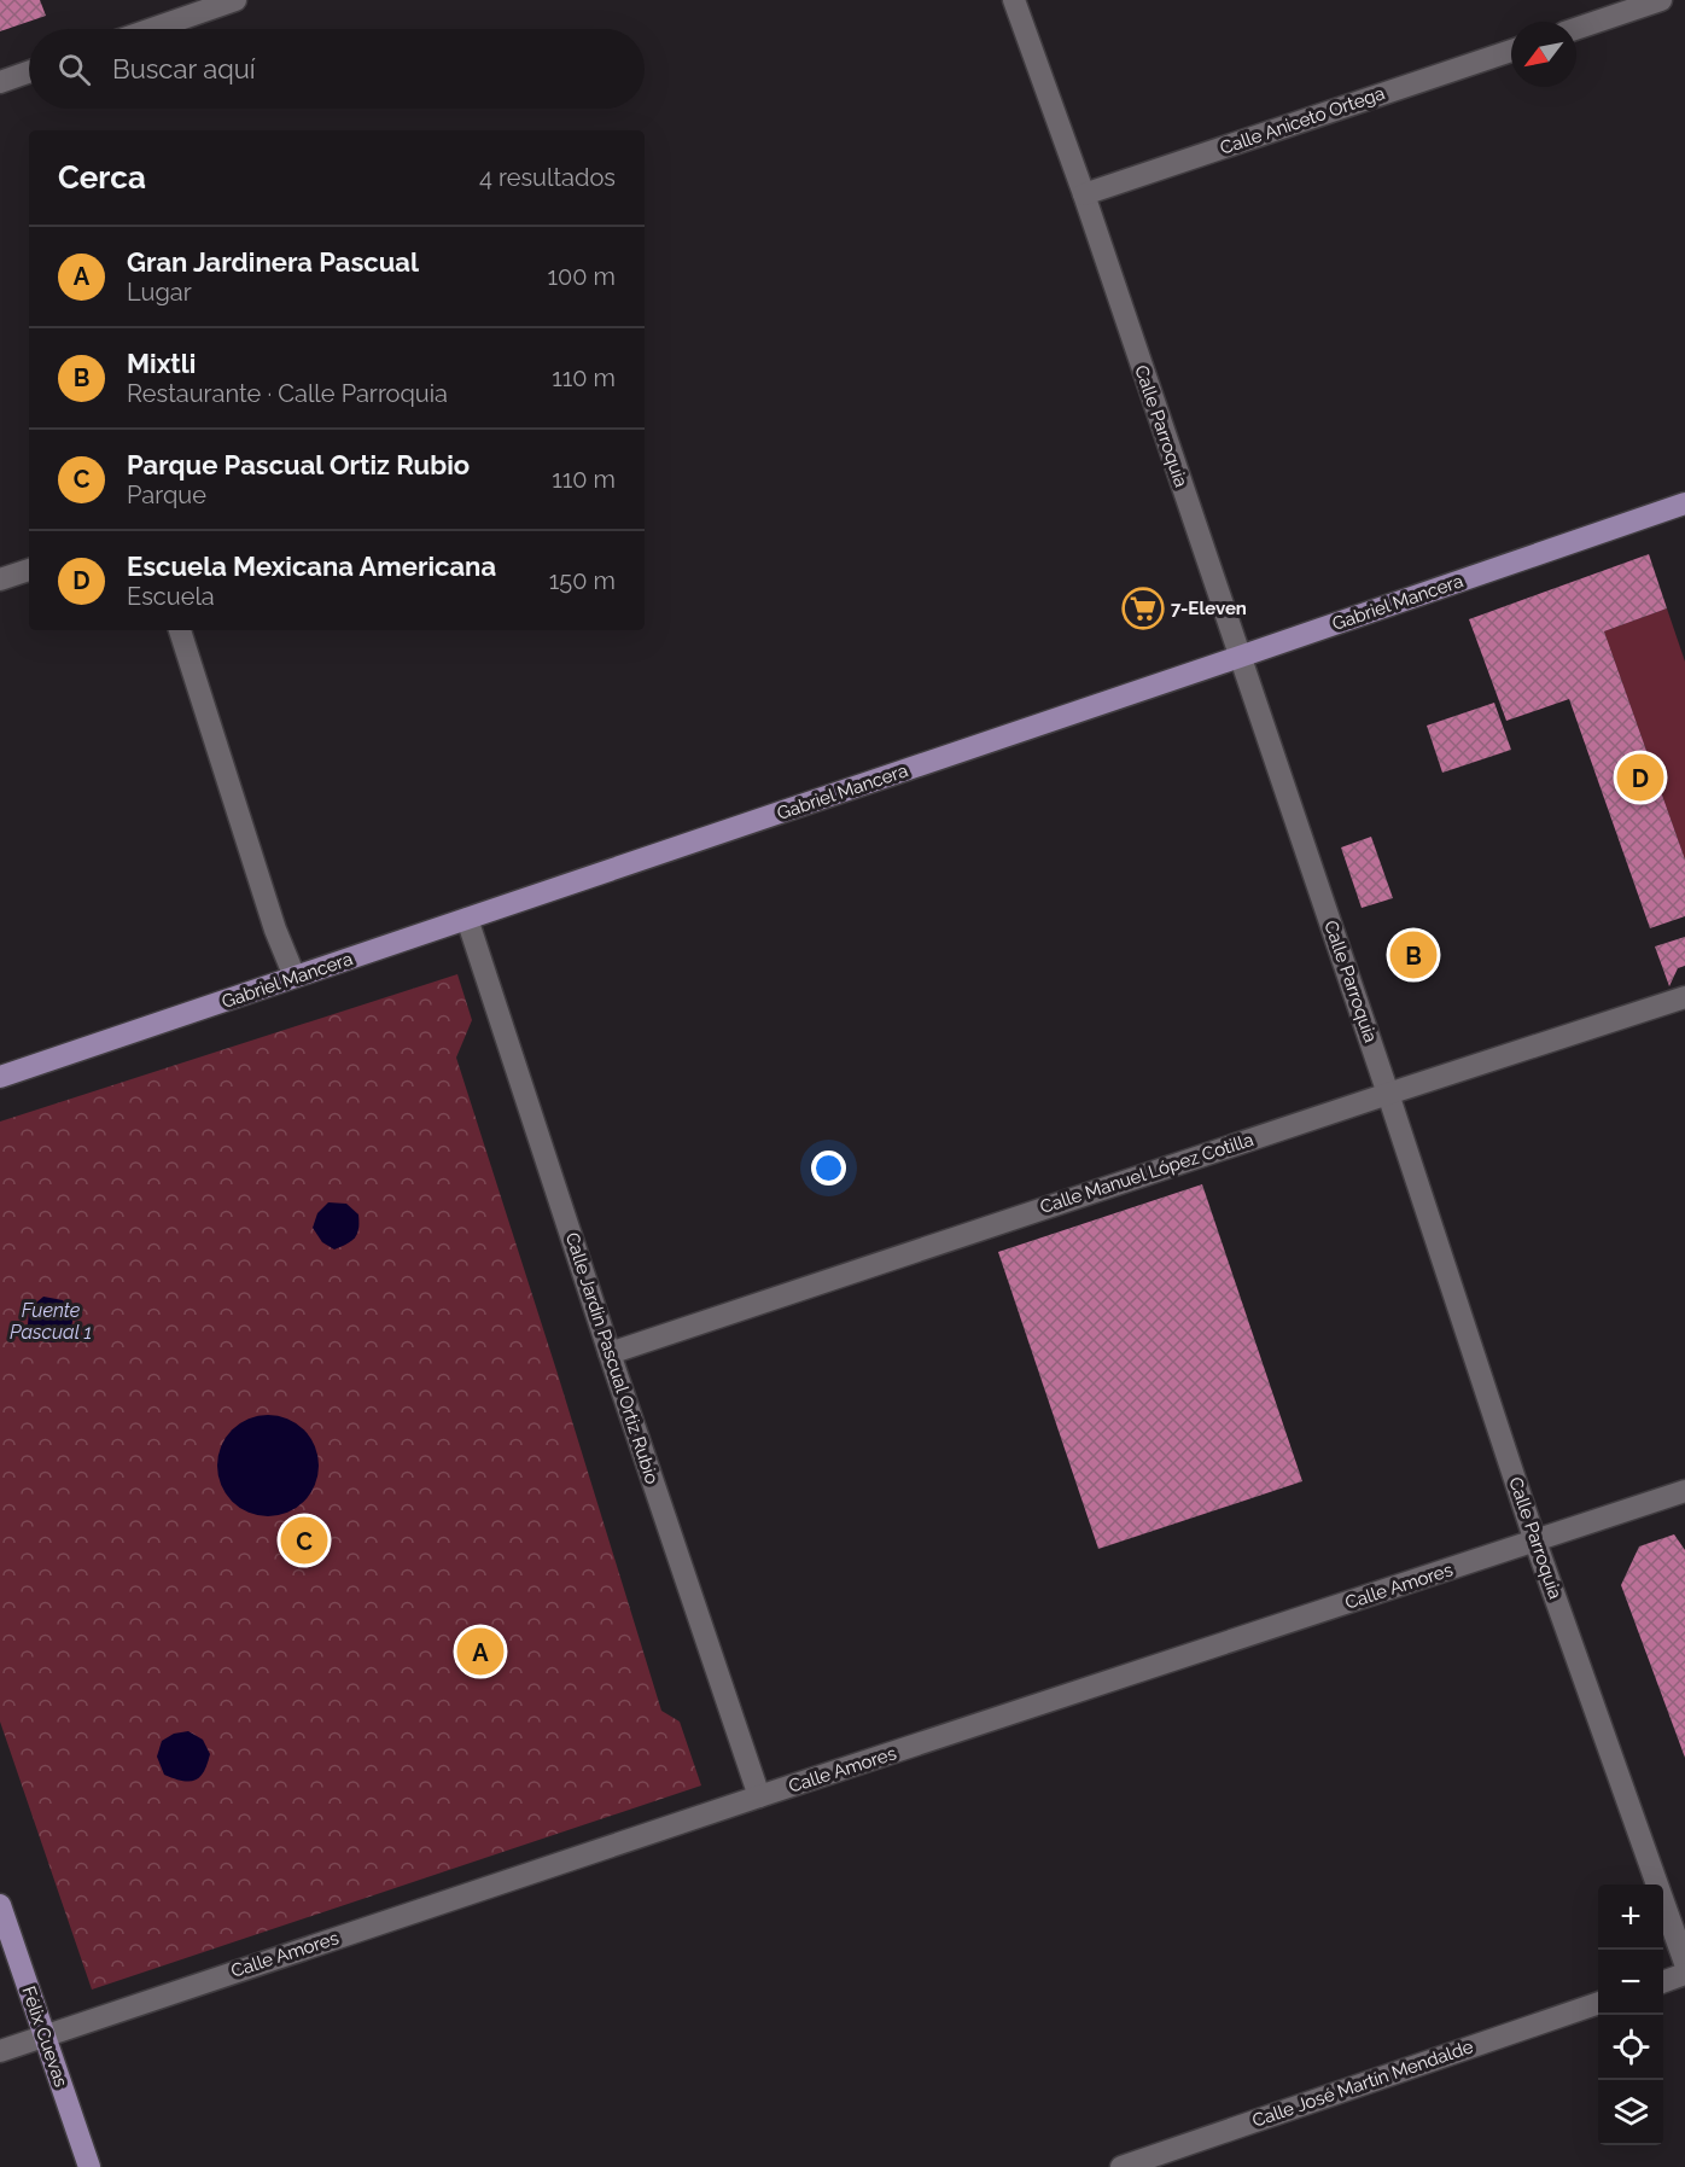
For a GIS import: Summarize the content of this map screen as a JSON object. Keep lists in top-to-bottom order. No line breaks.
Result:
{"streets":{"main road":["Gabriel Mancera","Félix Cuevas"],"street":["Calle Aniceto Ortega","Calle Parroquia","Calle Manuel López Cotilla","Calle Jardin Pascual Ortiz Rubio","Calle Amores","Calle José Martín Mendalde"]},"crossings":[["Calle Aniceto Ortega","Calle Parroquia"],["Calle Parroquia","Gabriel Mancera"],["Calle Parroquia","Calle Manuel López Cotilla"],["Calle Parroquia","Calle Amores"],["Gabriel Mancera","Calle Jardin Pascual Ortiz Rubio"],["Calle Manuel López Cotilla","Calle Jardin Pascual Ortiz Rubio"],["Calle Jardin Pascual Ortiz Rubio","Calle Amores"],["Calle Amores","Félix Cuevas"]],"water":["Fuente Pascual 1"],"places":{"supermarket":["7-Eleven"]},"north":"bottom left","page":{"search":"Buscar aquí","heading":["Cerca","4 resultados"],"list":[{"mark":"A","name":"Gran Jardinera Pascual","note":"Lugar","value":"100 m"},{"mark":"B","name":"Mixtli","note":"Restaurante · Calle Parroquia","value":"110 m"},{"mark":"C","name":"Parque Pascual Ortiz Rubio","note":"Parque","value":"110 m"},{"mark":"D","name":"Escuela Mexicana Americana","note":"Escuela","value":"150 m"}],"pins":["D","B","C","A"],"map_buttons":["+","−"]}}
